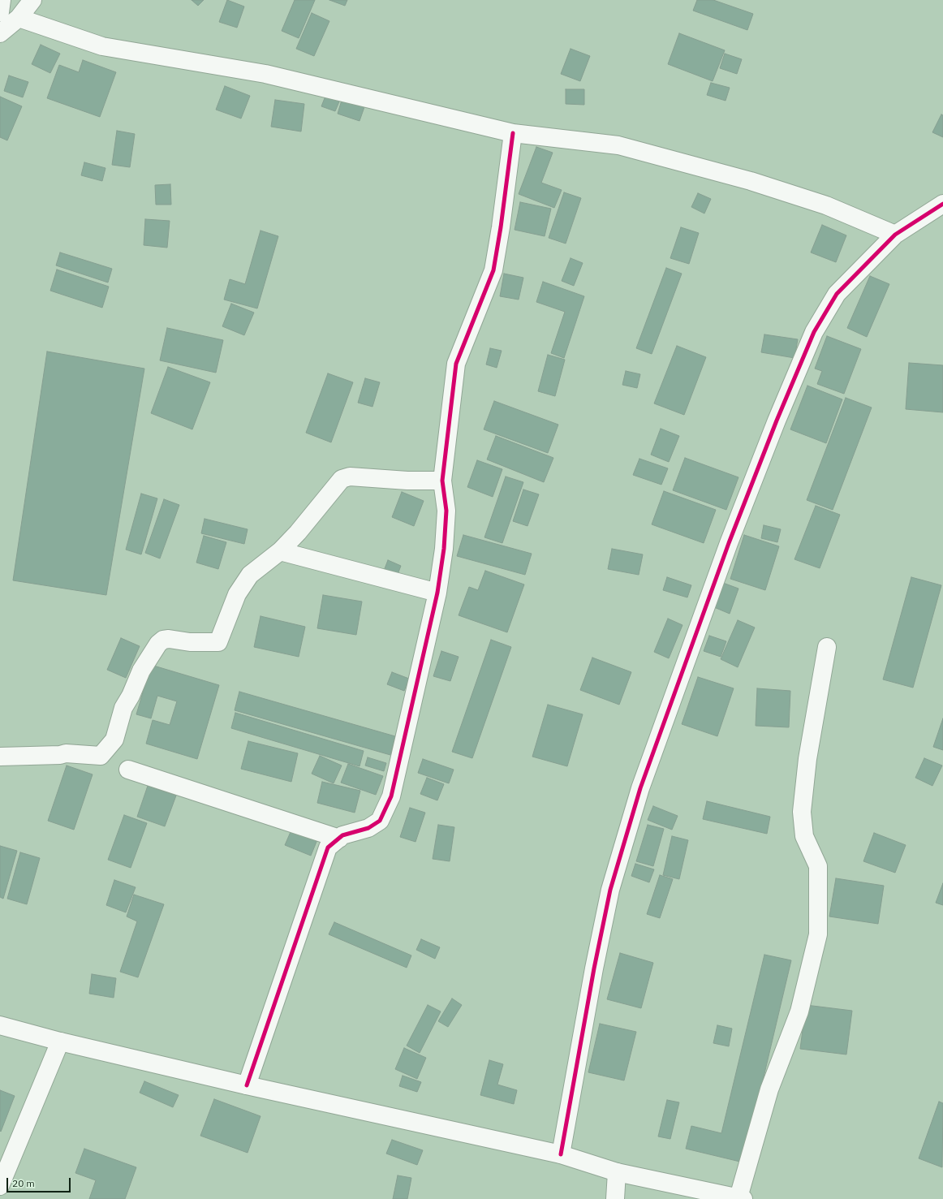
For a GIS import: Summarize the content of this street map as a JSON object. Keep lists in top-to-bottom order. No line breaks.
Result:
{"scale_bar":"20 m"}
